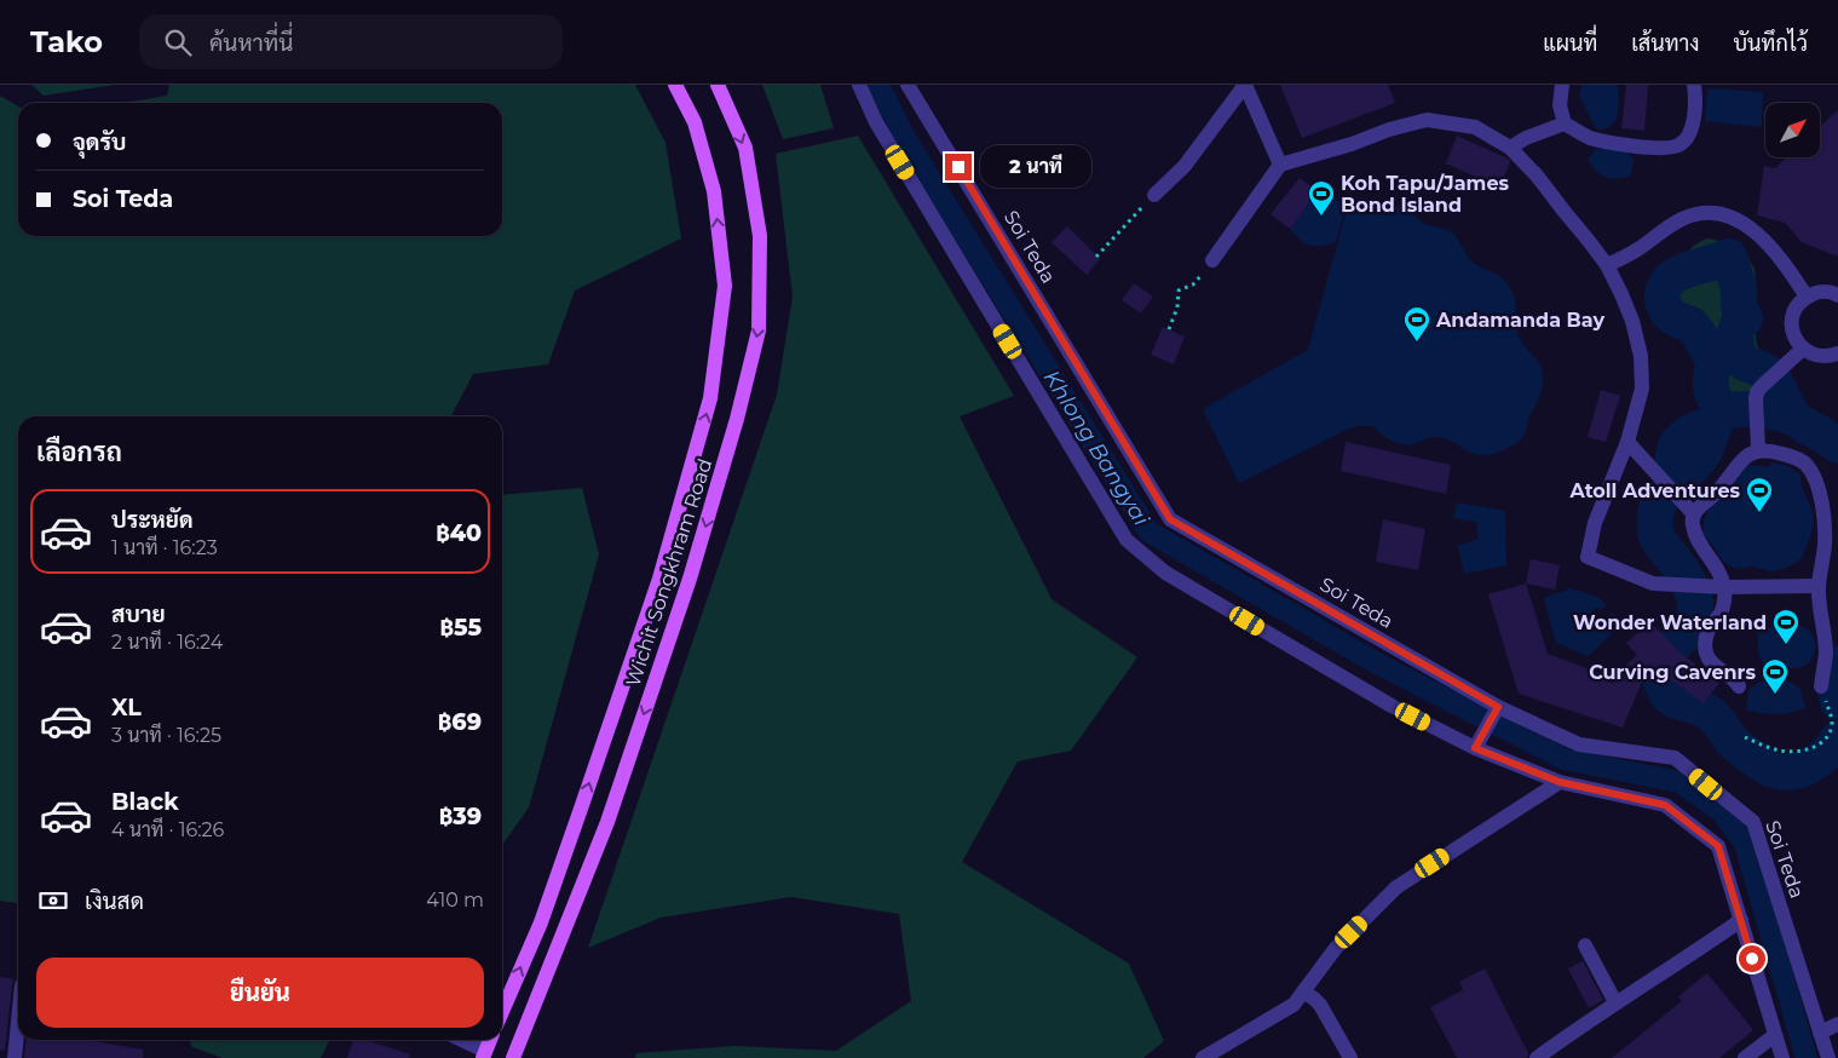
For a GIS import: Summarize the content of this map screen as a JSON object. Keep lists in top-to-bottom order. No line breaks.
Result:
{"streets":{"main road":["Wichit Songkhram Road"],"street":["Soi Teda"]},"water":["Khlong Bangyai"],"places":{"sports":["Koh Tapu/James Bond Island","Andamanda Bay","Atoll Adventures","Wonder Waterland","Curving Cavenrs"]},"north":"top right","page":{"header":"Tako","search":"ค้นหาที่นี่","nav":["แผนที่","เส้นทาง","บันทึกไว้"],"banner":["จุดรับ","Soi Teda"],"bubble":"2 นาที","heading":"เลือกรถ","list":[{"name":"ประหยัด","note":"1 นาที · 16:23","value":"฿40"},{"name":"สบาย","note":"2 นาที · 16:24","value":"฿55"},{"name":"XL","note":"3 นาที · 16:25","value":"฿69"},{"name":"Black","note":"4 นาที · 16:26","value":"฿39"}],"pay":["เงินสด","410 m"],"buttons":"ยืนยัน"}}
